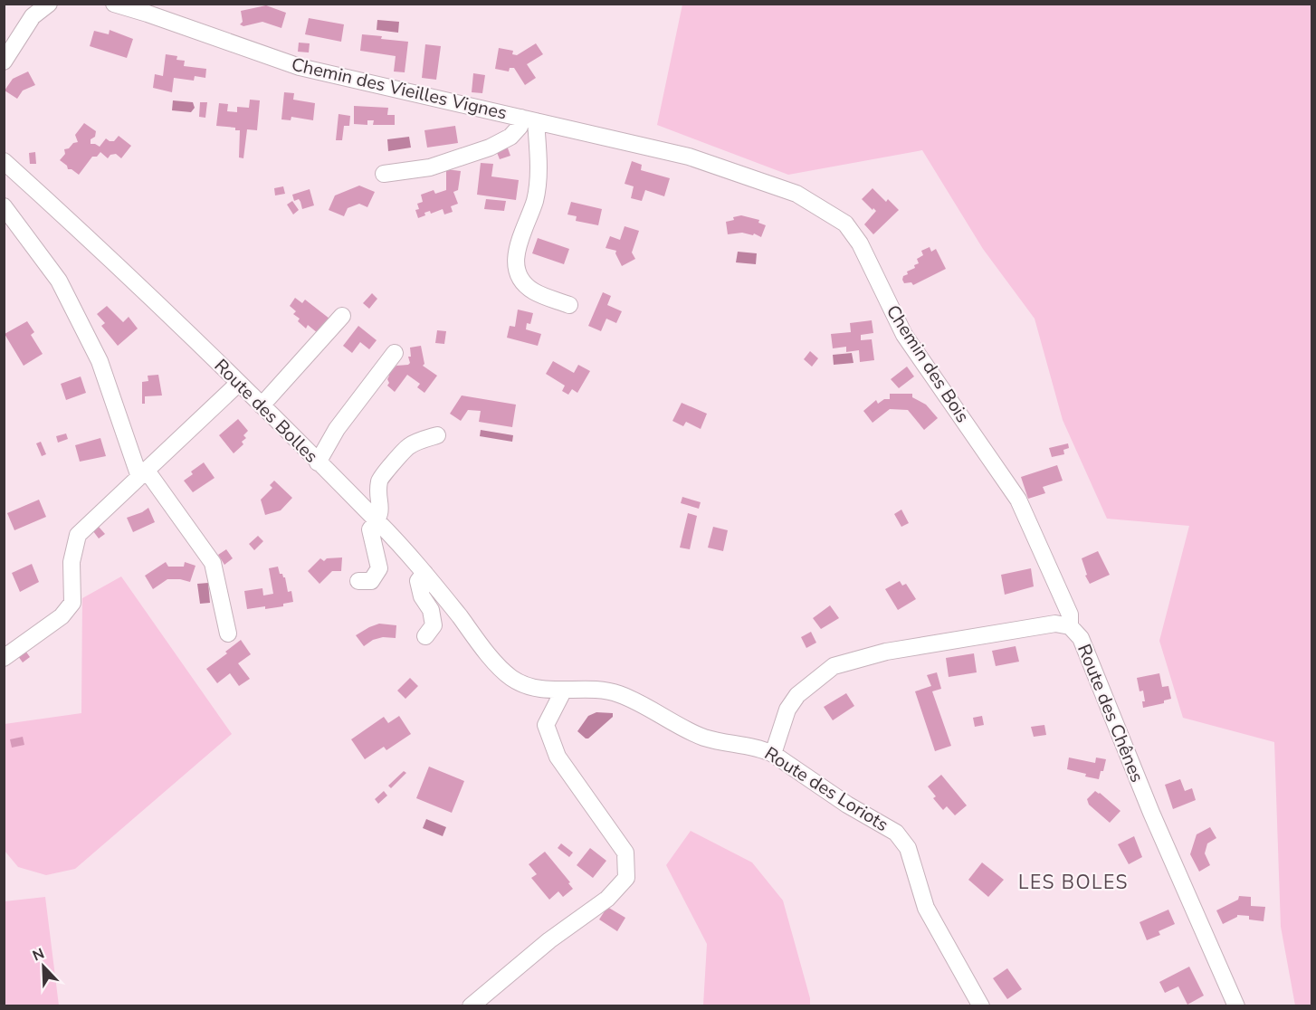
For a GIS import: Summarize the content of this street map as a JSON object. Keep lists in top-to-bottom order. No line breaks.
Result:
{"streets":{"street":["Chemin des Vieilles Vignes","Chemin des Bois","Route des Bolles","Route des Chênes","Route des Loriots"]},"crossings":[["Chemin des Vieilles Vignes","Chemin des Bois"],["Chemin des Bois","Route des Chênes"],["Route des Bolles","Route des Loriots"],["Route des Chênes","Route des Loriots"]],"districts":["LES BOLES"],"north":"top left"}
